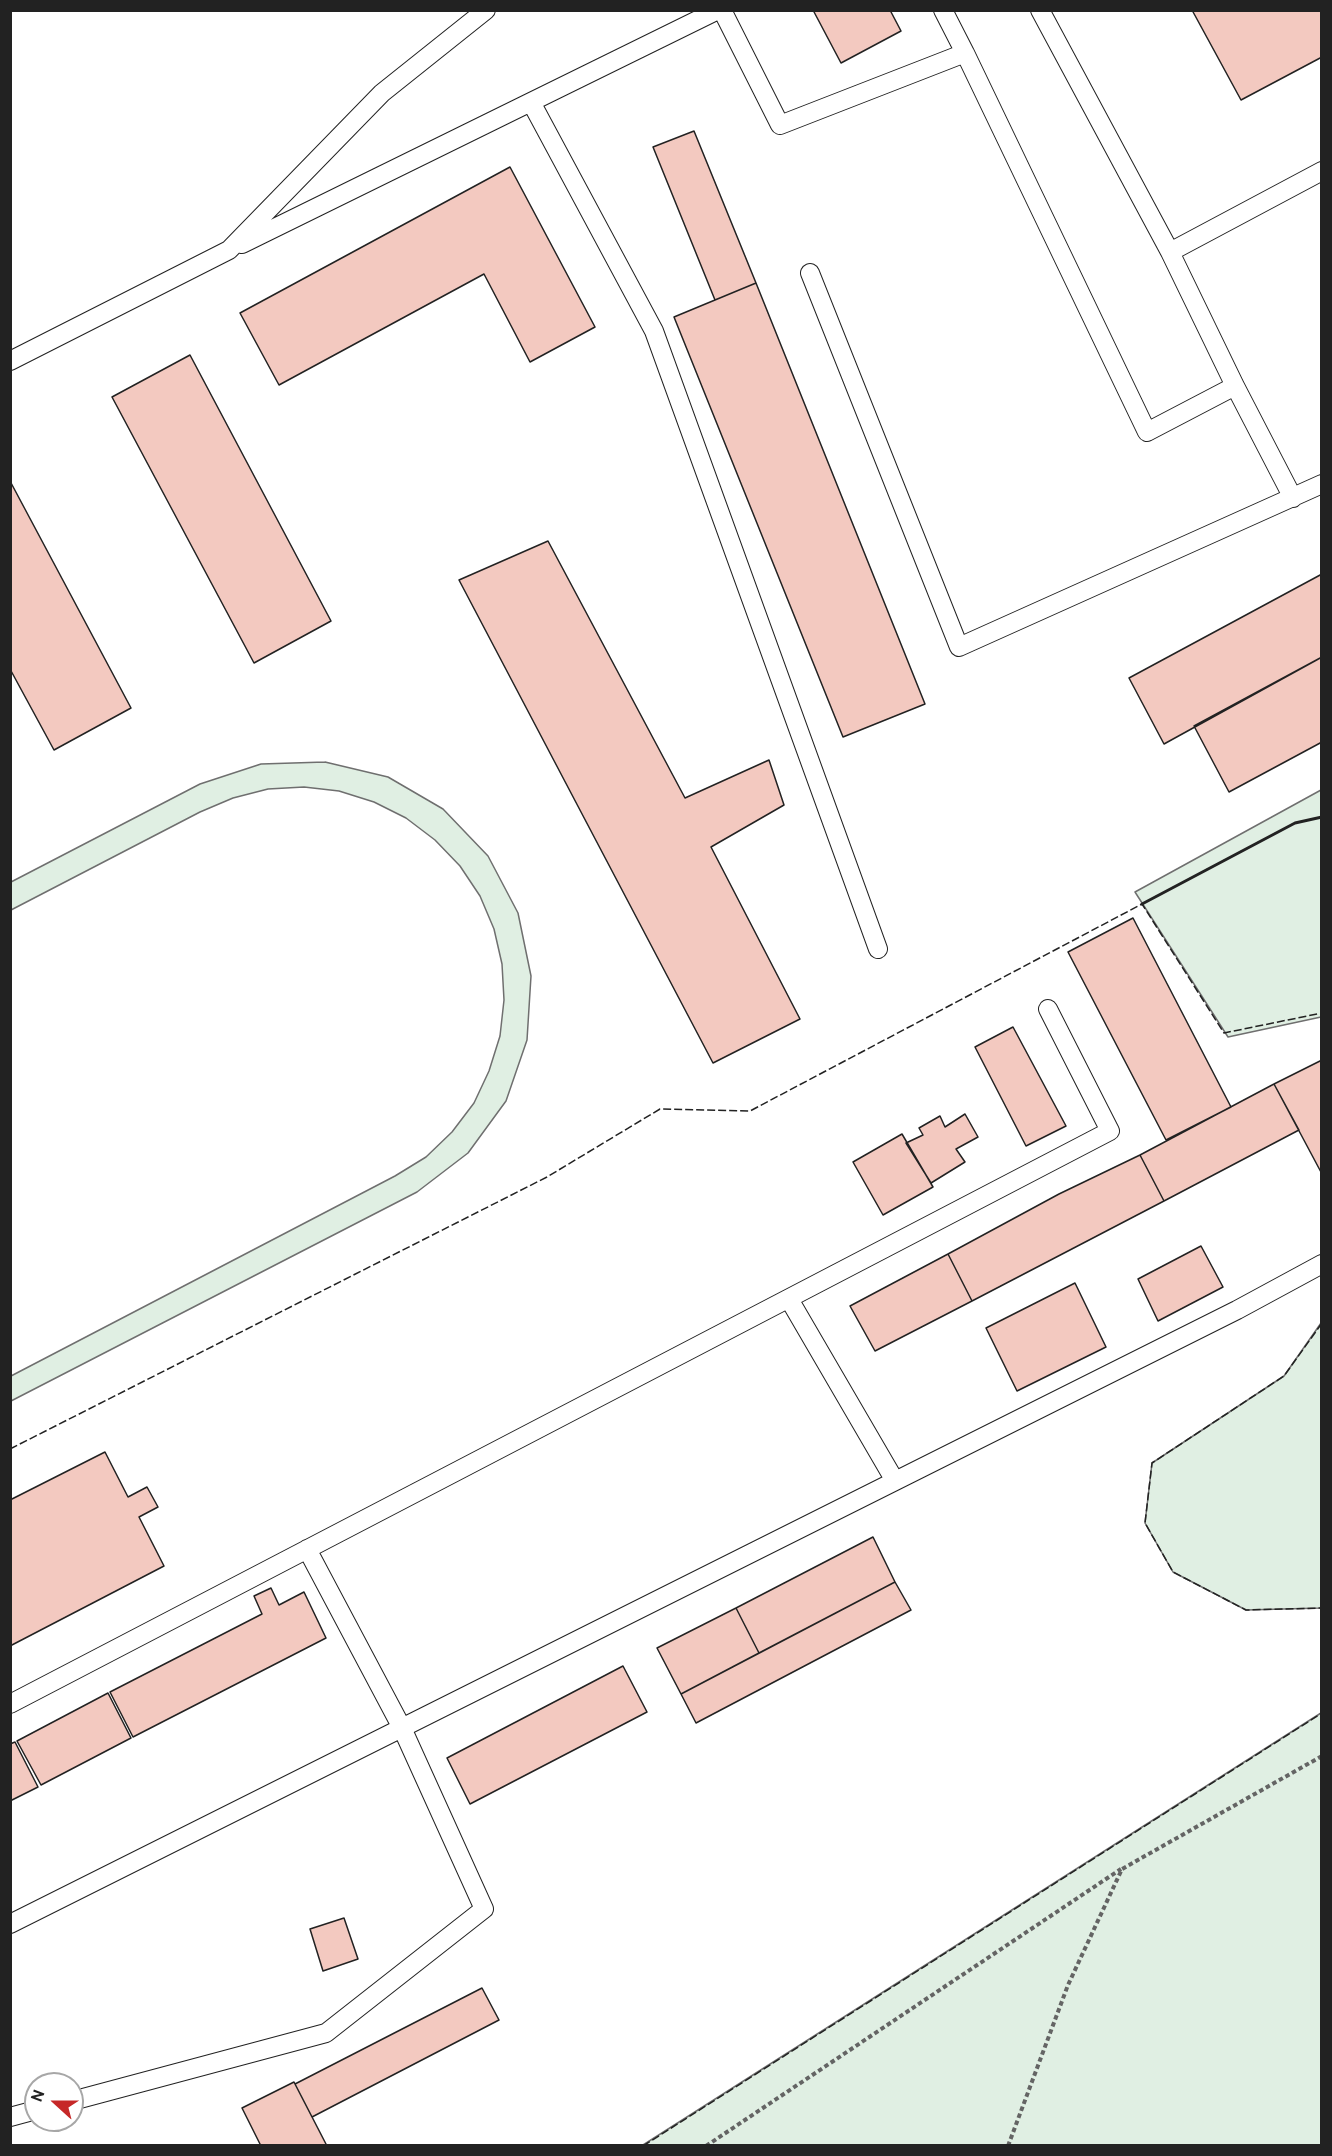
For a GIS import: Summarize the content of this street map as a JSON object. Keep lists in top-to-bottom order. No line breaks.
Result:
{"north":"left"}
